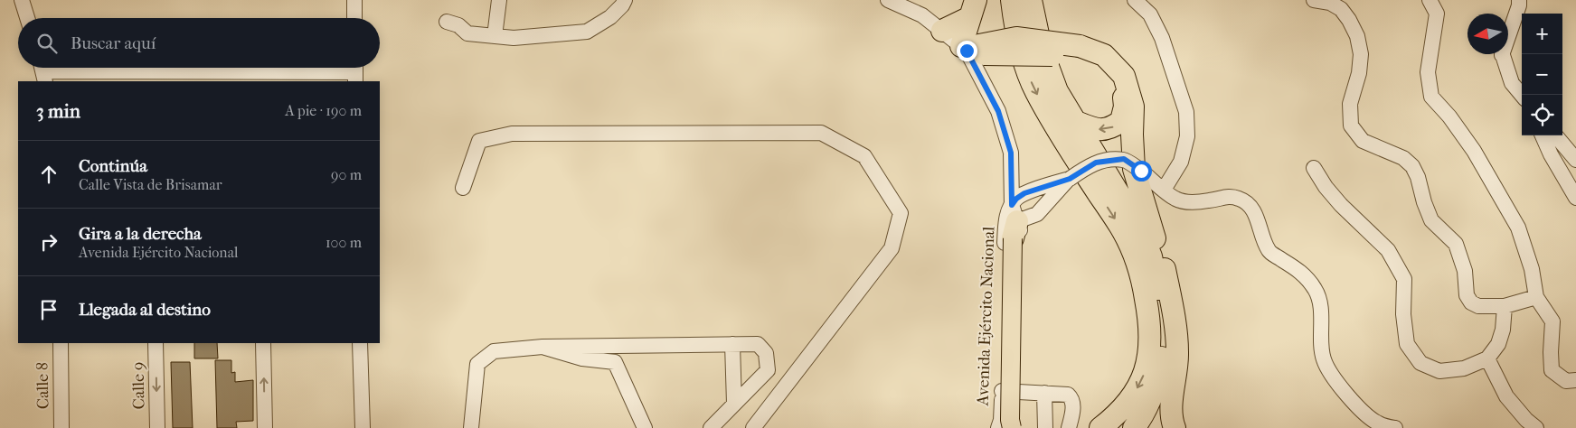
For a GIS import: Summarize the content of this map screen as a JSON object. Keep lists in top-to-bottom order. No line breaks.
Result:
{"streets":{"street":["Avenida Ejército Nacional","Calle 8","Calle 9"]},"north":"left","page":{"map_buttons":["+","−"],"search":"Buscar aquí","heading":["3 min","A pie · 190 m"],"list":[["Continúa","Calle Vista de Brisamar","90 m"],["Gira a la derecha","Avenida Ejército Nacional","100 m"],"Llegada al destino"]}}
